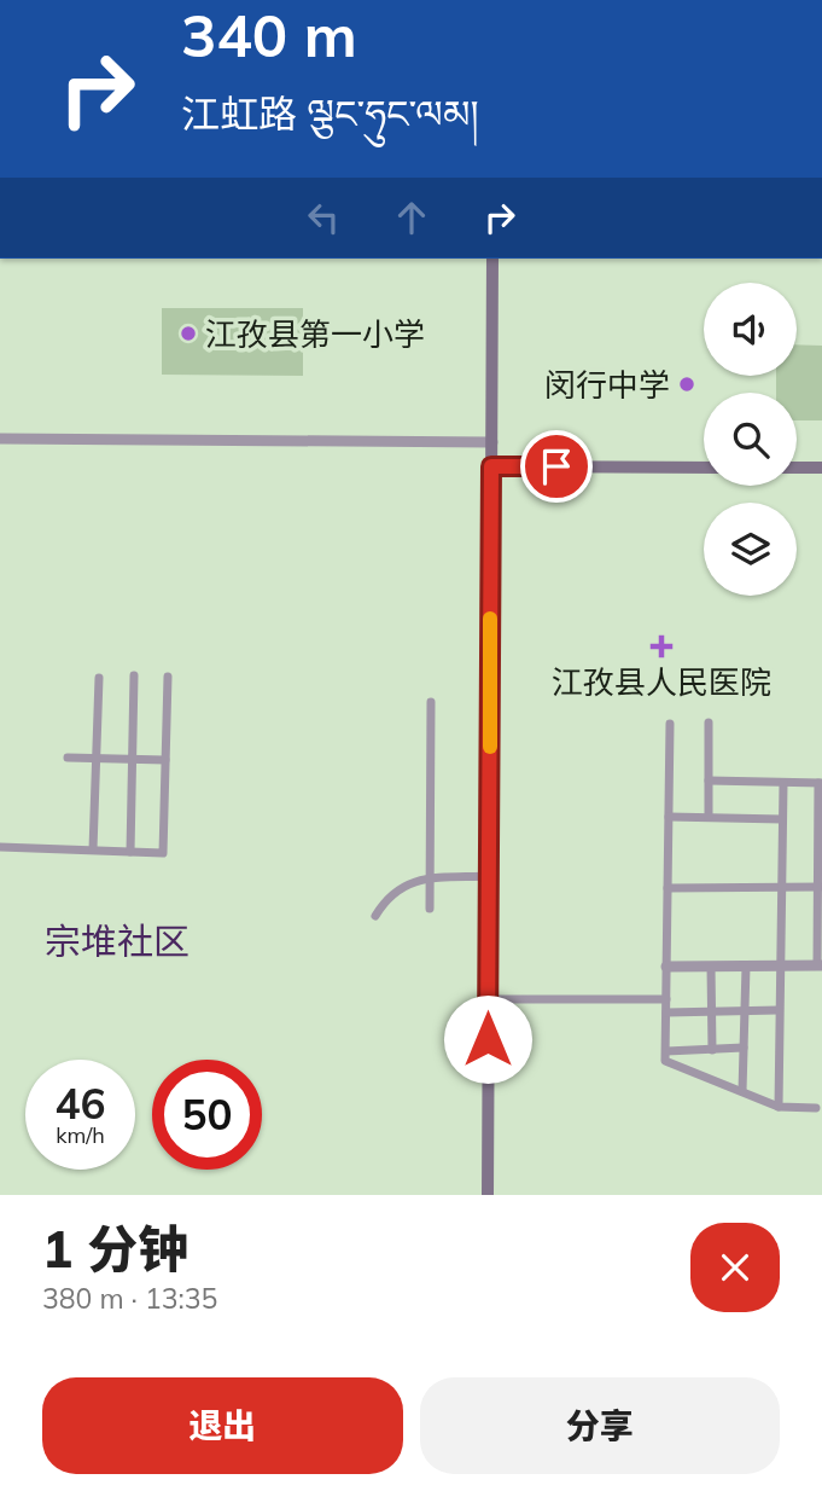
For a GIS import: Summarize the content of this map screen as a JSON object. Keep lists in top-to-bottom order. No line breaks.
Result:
{"districts":["宗堆社区"],"places":{"other":["江孜县第一小学","闵行中学"],"health":["江孜县人民医院"]},"page":{"turn":["340 m","江虹路 ལྕང་ཧུང་ལམ།"],"speed":"46 km/h","limit":"50","heading":["1 分钟","380 m · 13:35"],"buttons":["退出","分享"]}}
